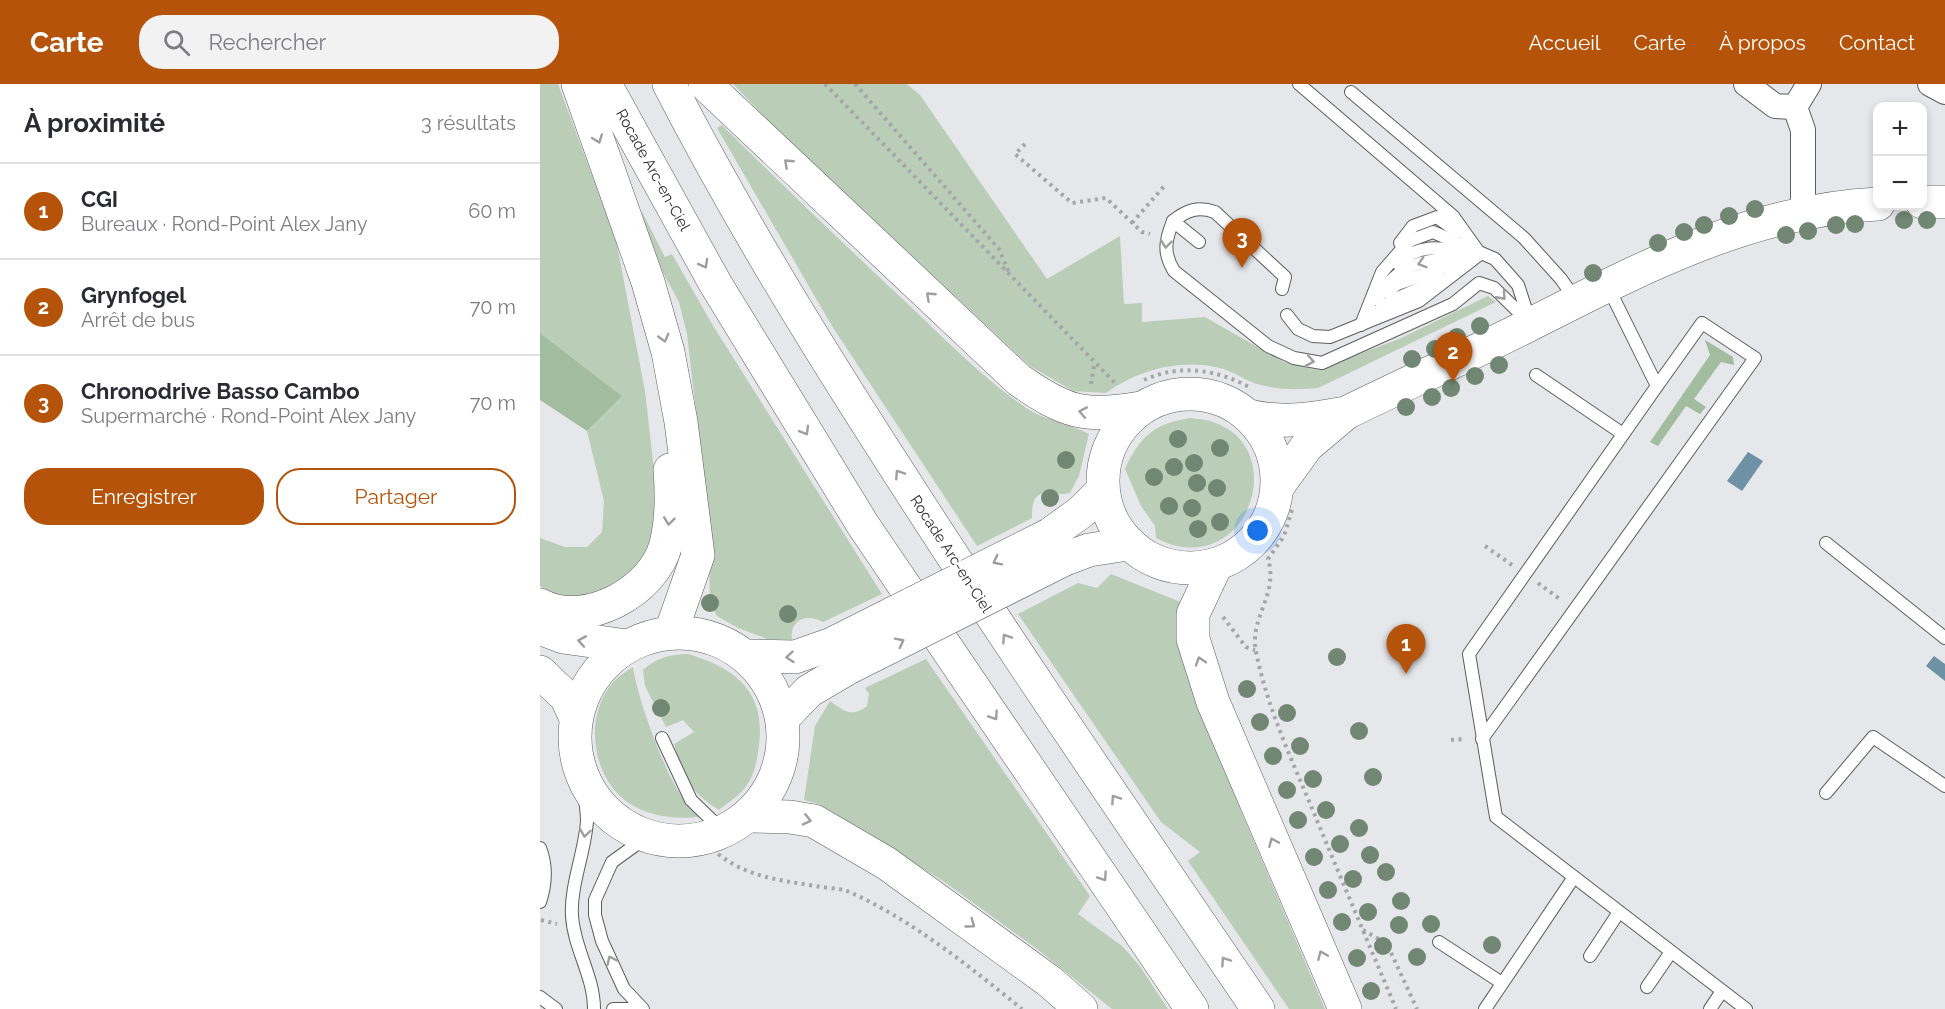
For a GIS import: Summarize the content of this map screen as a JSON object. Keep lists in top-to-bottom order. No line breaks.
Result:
{"streets":{"main road":["Rocade Arc-en-Ciel"]},"page":{"header":"Carte","search":"Rechercher","nav":["Accueil","Carte","À propos","Contact"],"heading":["À proximité","3 résultats"],"map_buttons":["+","−"],"list":[{"mark":"1","name":"CGI","note":"Bureaux · Rond-Point Alex Jany","value":"60 m"},{"mark":"2","name":"Grynfogel","note":"Arrêt de bus","value":"70 m"},{"mark":"3","name":"Chronodrive Basso Cambo","note":"Supermarché · Rond-Point Alex Jany","value":"70 m"}],"pins":["3","2","1"],"buttons":["Enregistrer","Partager"]}}
